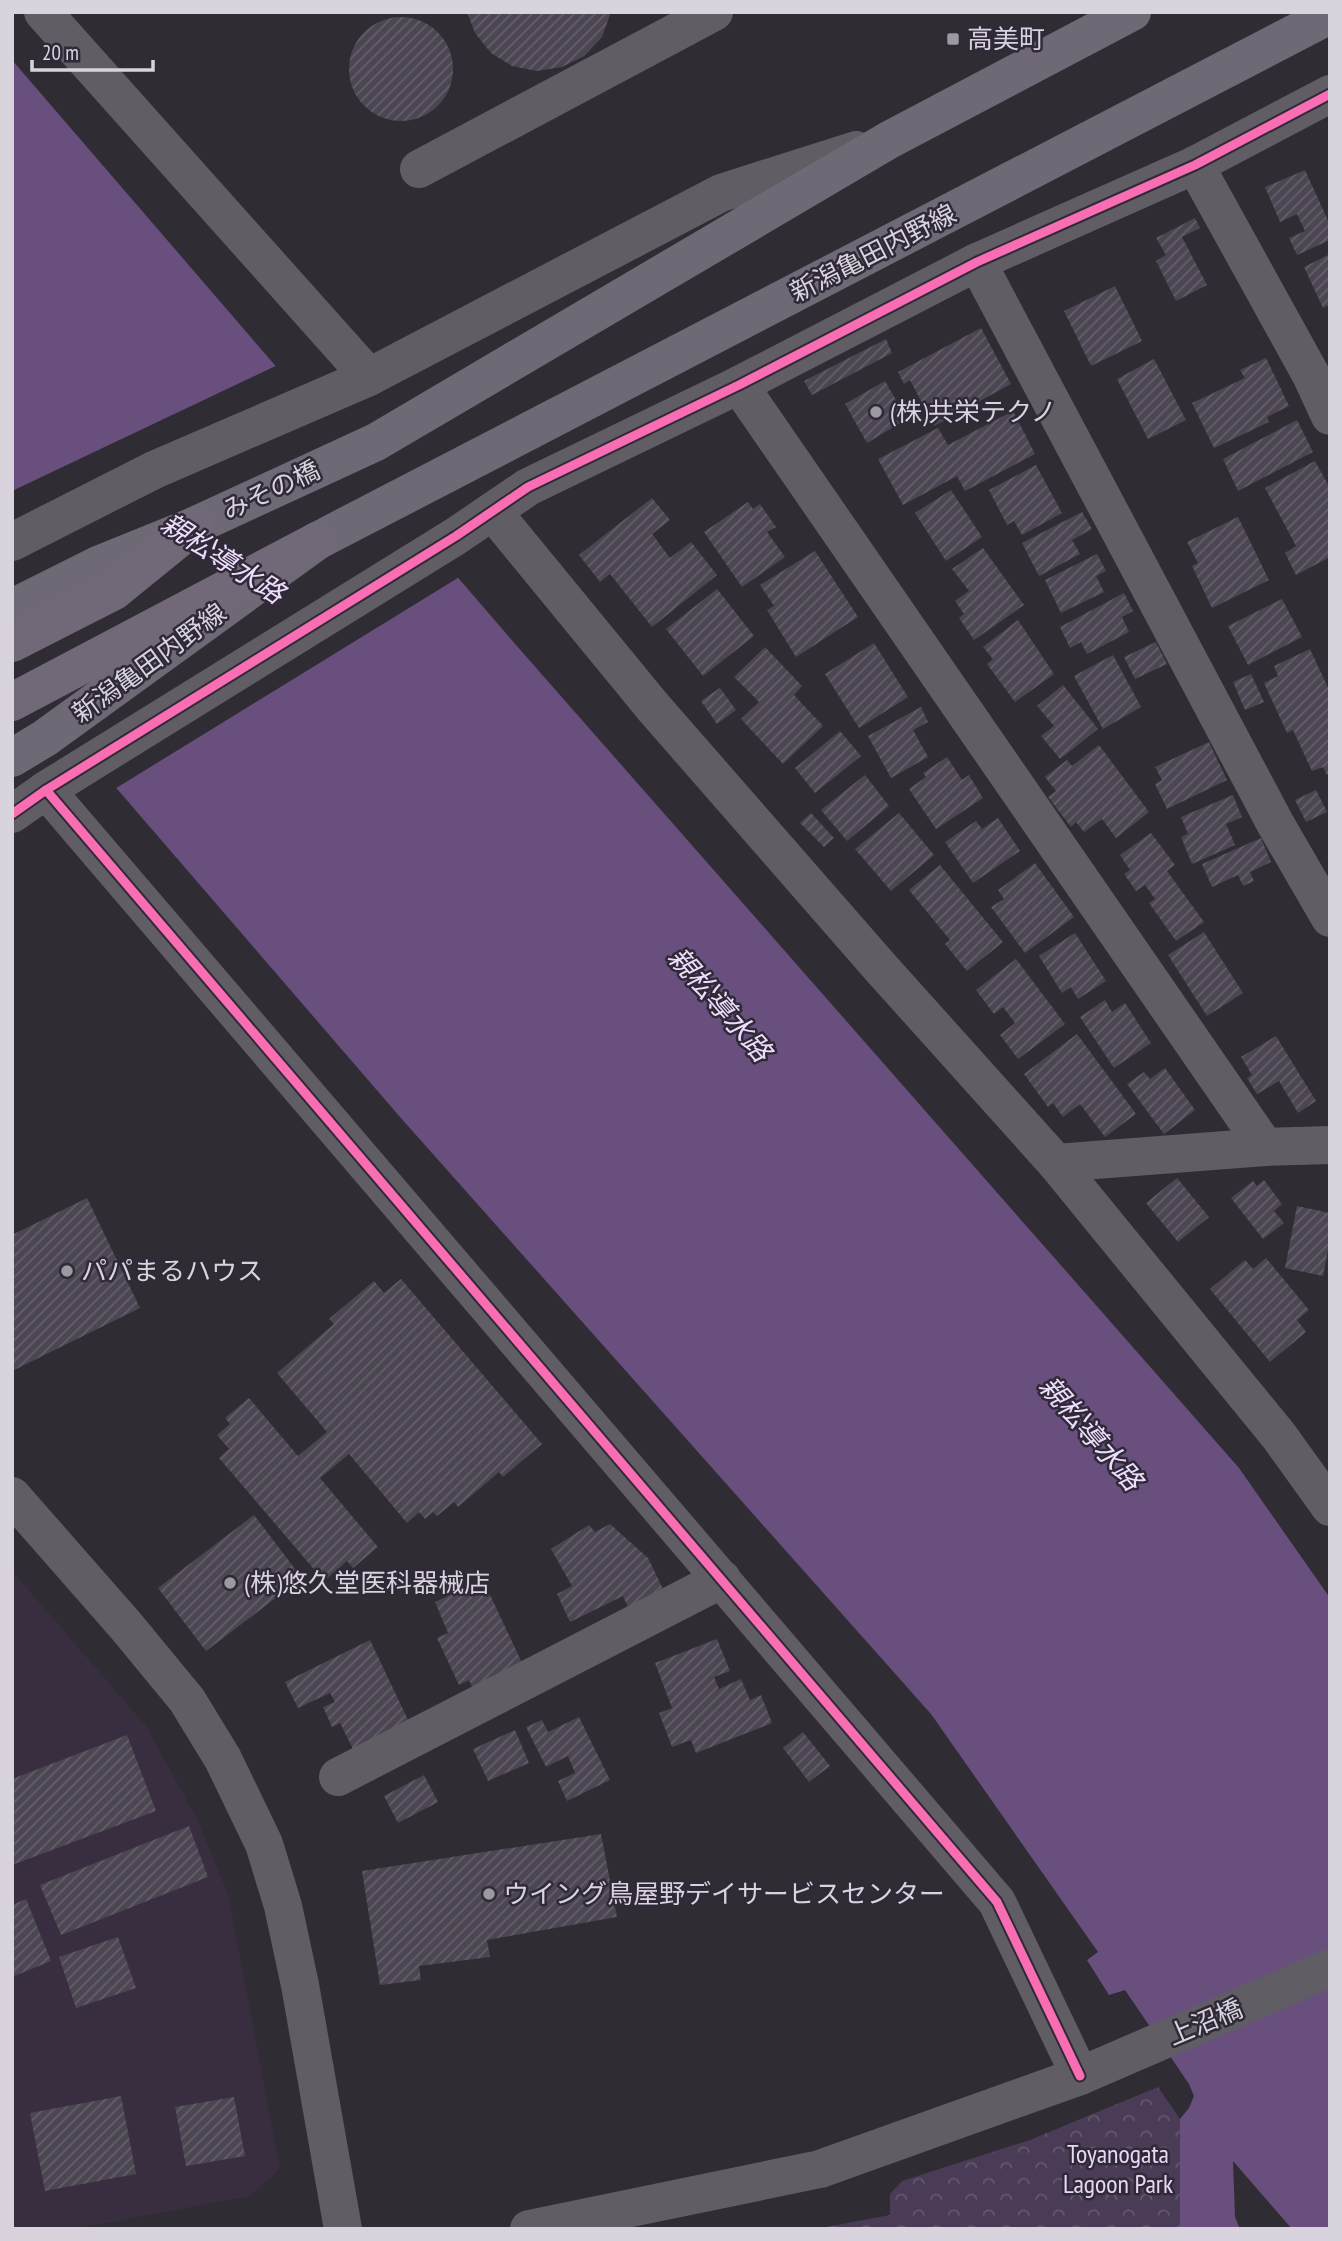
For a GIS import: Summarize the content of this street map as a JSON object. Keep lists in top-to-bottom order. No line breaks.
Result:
{"streets":{"main road":["新潟亀田内野線","みその橋"],"street":["上沼橋"]},"water":["親松導水路"],"parks":["Toyanogata Lagoon Park"],"places":{"transit":["高美町"],"other":["(株)共栄テクノ","パパまるハウス","(株)悠久堂医科器械店","ウイング鳥屋野デイサービスセンター"]},"scale_bar":"20 m"}
